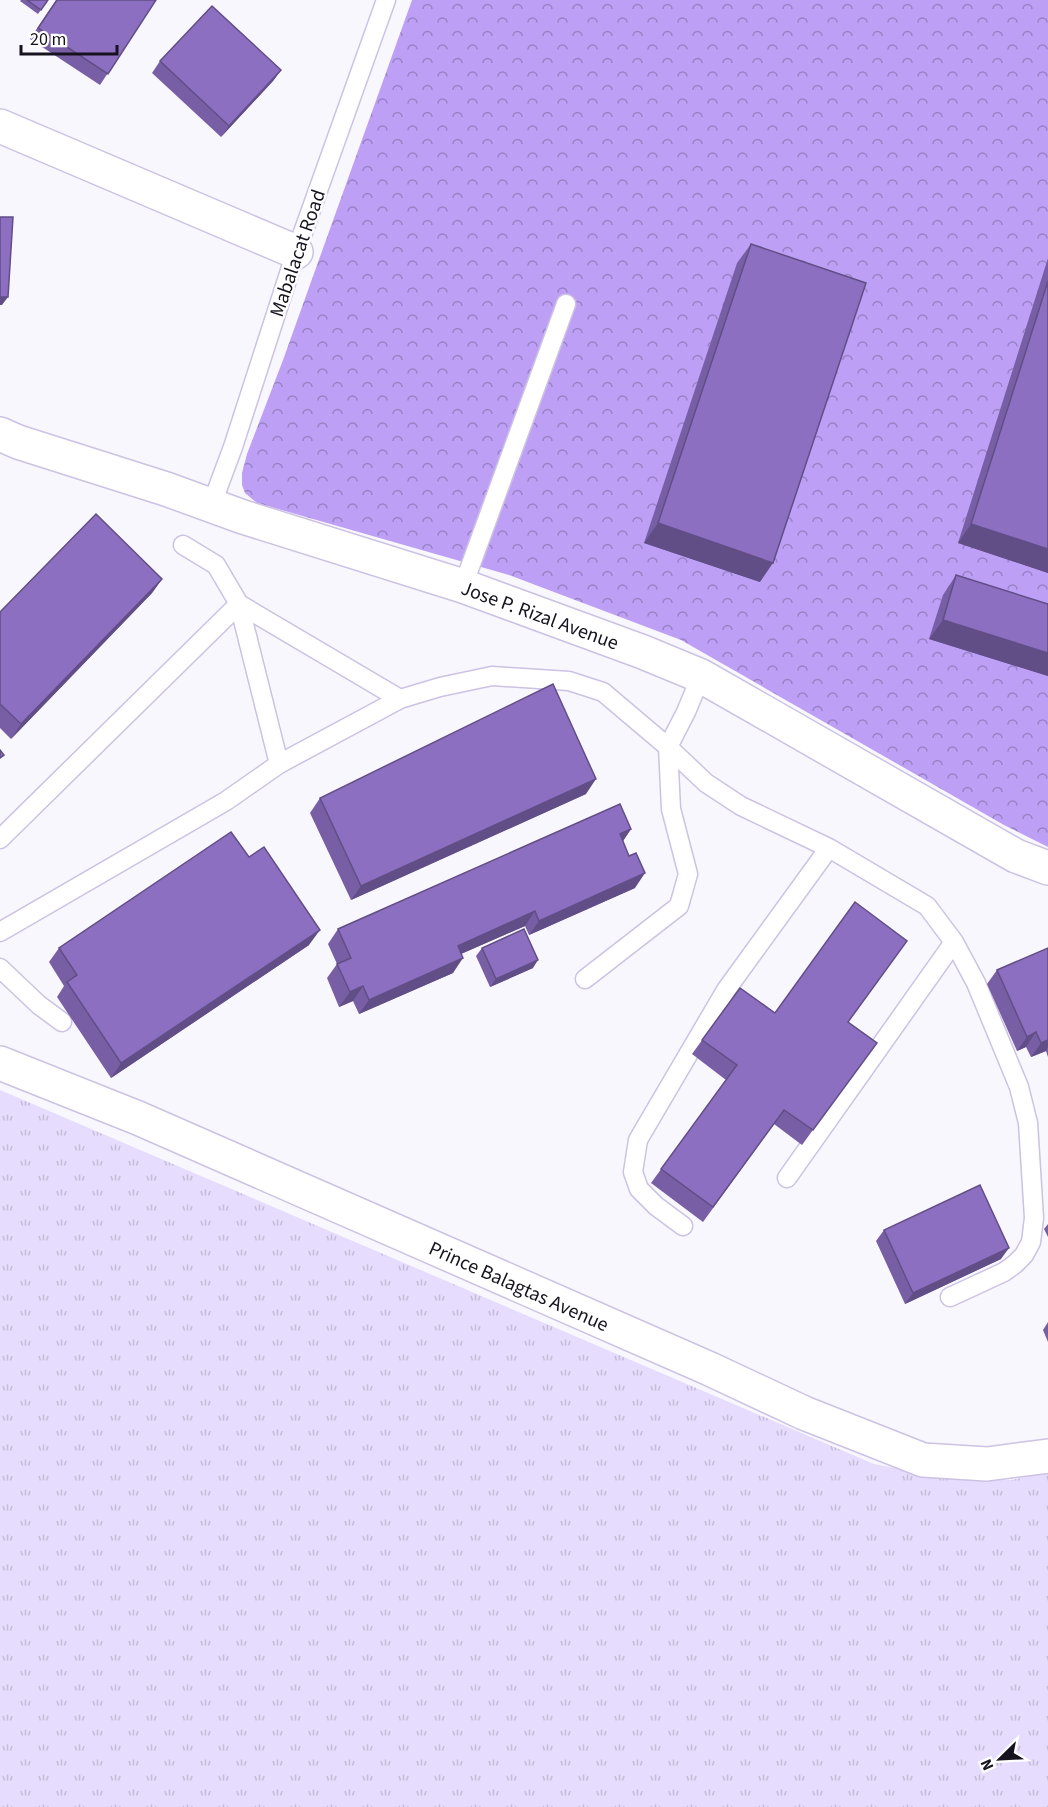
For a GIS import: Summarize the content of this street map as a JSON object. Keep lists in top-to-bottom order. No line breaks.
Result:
{"streets":{"street":["Jose P. Rizal Avenue","Prince Balagtas Avenue"],"lane":["Mabalacat Road"]},"crossings":[["Mabalacat Road","Jose P. Rizal Avenue"]],"scale_bar":"20 m","north":"bottom left"}
